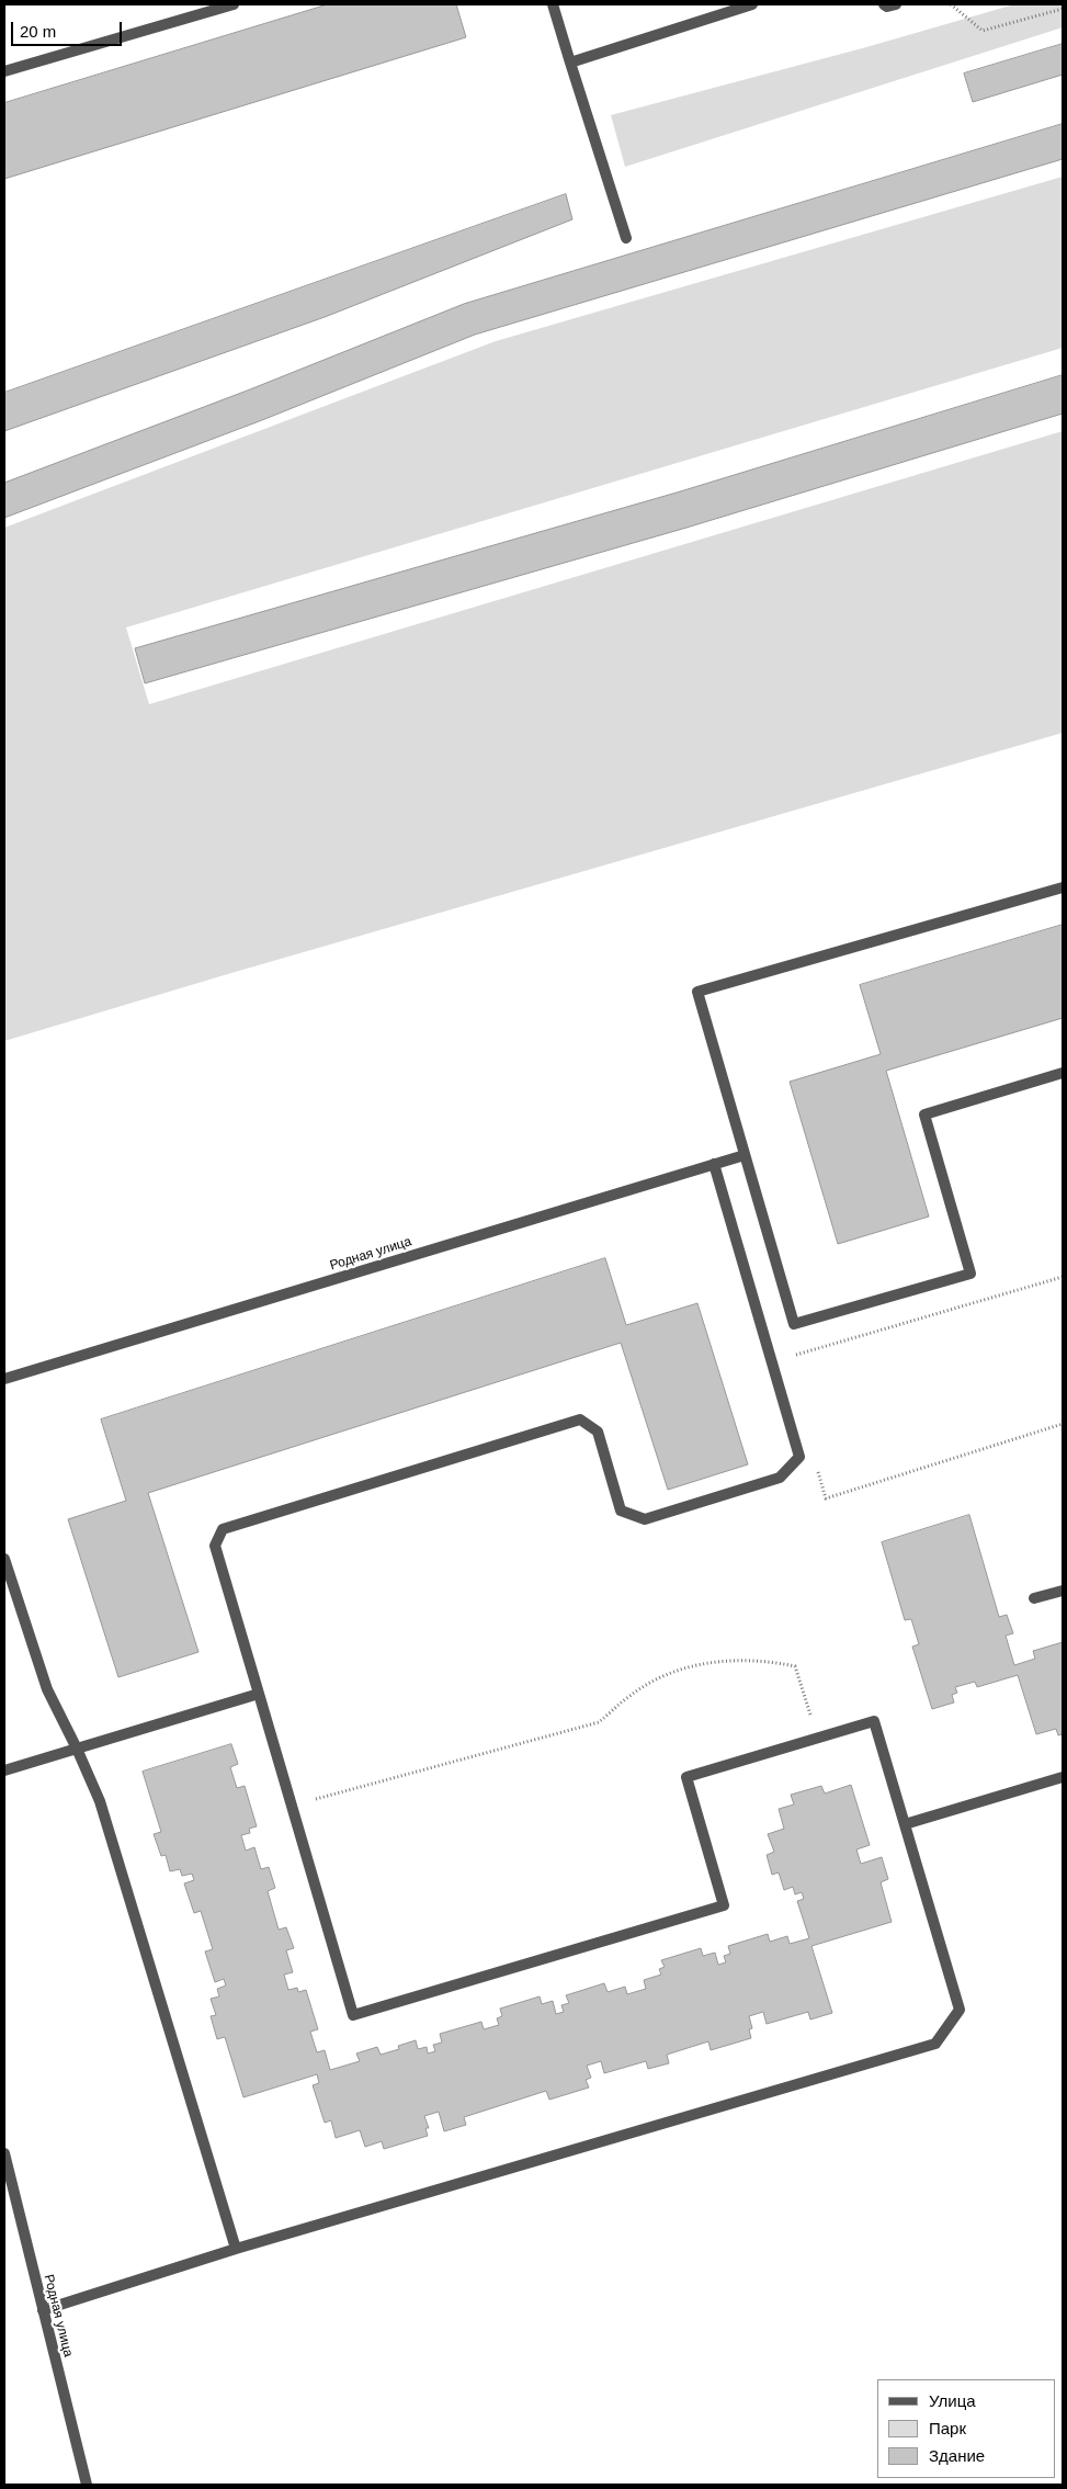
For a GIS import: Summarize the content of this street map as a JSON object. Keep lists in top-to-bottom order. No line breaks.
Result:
{"streets":{"street":["Родная улица"]},"legend":["Улица","Парк","Здание"],"scale_bar":"20 m"}
